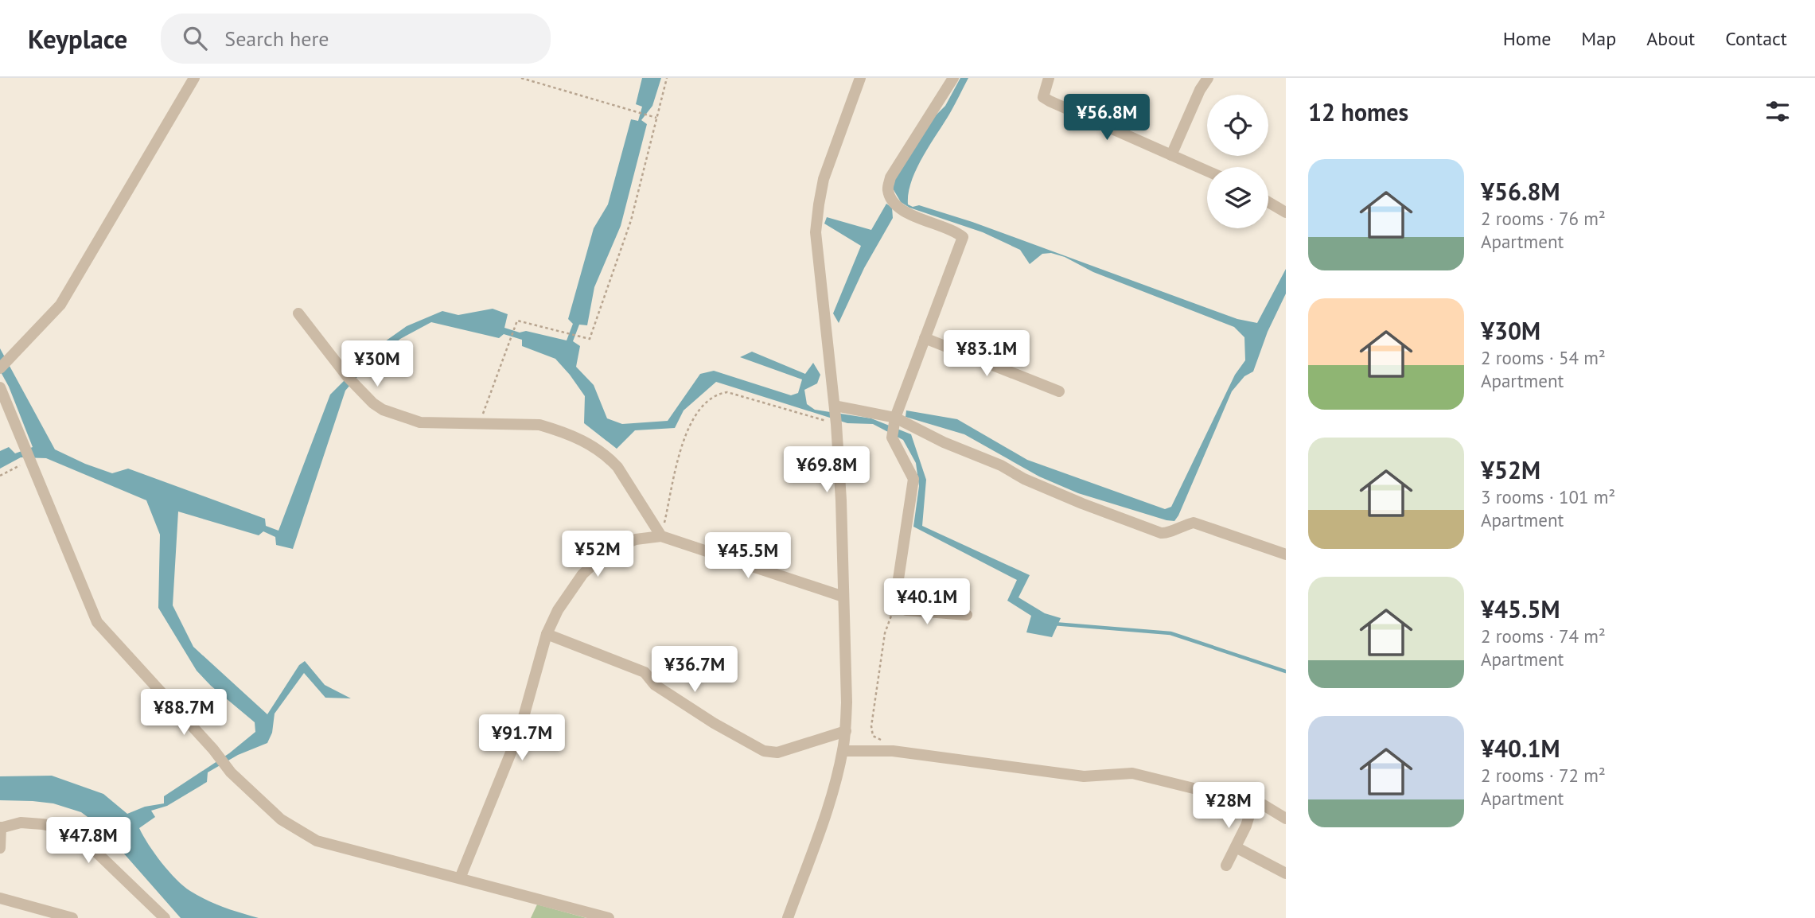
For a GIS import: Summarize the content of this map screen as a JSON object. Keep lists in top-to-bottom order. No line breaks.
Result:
{"page":{"header":"Keyplace","search":"Search here","nav":["Home","Map","About","Contact"],"heading":"12 homes","price":["¥56.8M","¥83.1M","¥30M","¥69.8M","¥52M","¥45.5M","¥40.1M","¥36.7M","¥88.7M","¥91.7M","¥28M","¥47.8M"],"list":[{"name":"¥56.8M","note":"2 rooms · 76 m² · Apartment"},{"name":"¥30M","note":"2 rooms · 54 m² · Apartment"},{"name":"¥52M","note":"3 rooms · 101 m² · Apartment"},{"name":"¥45.5M","note":"2 rooms · 74 m² · Apartment"},{"name":"¥40.1M","note":"2 rooms · 72 m² · Apartment"}]}}
